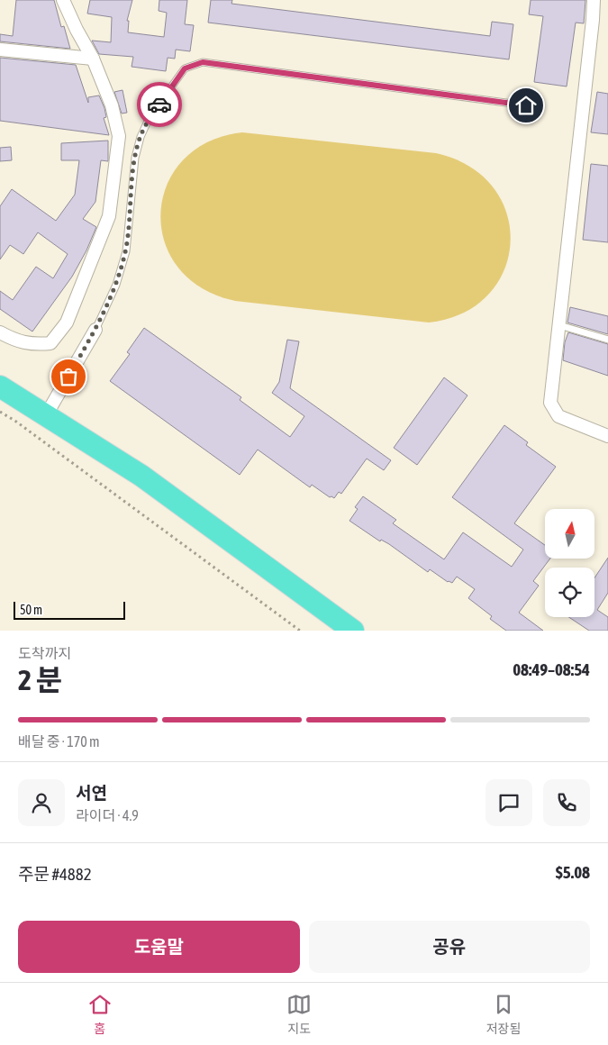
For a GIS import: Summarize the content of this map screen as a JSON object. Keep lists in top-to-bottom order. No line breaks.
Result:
{"scale_bar":"50 m","north":"top","page":{"scale":"50 m","heading":["2 분","도착까지","08:49–08:54"],"panel":["서연","라이더 · 4.9","주문 #4882","$5.08"],"bar":"배달 중 · 170 m","buttons":["도움말","공유"],"tabs":["홈","지도","저장됨"]}}
